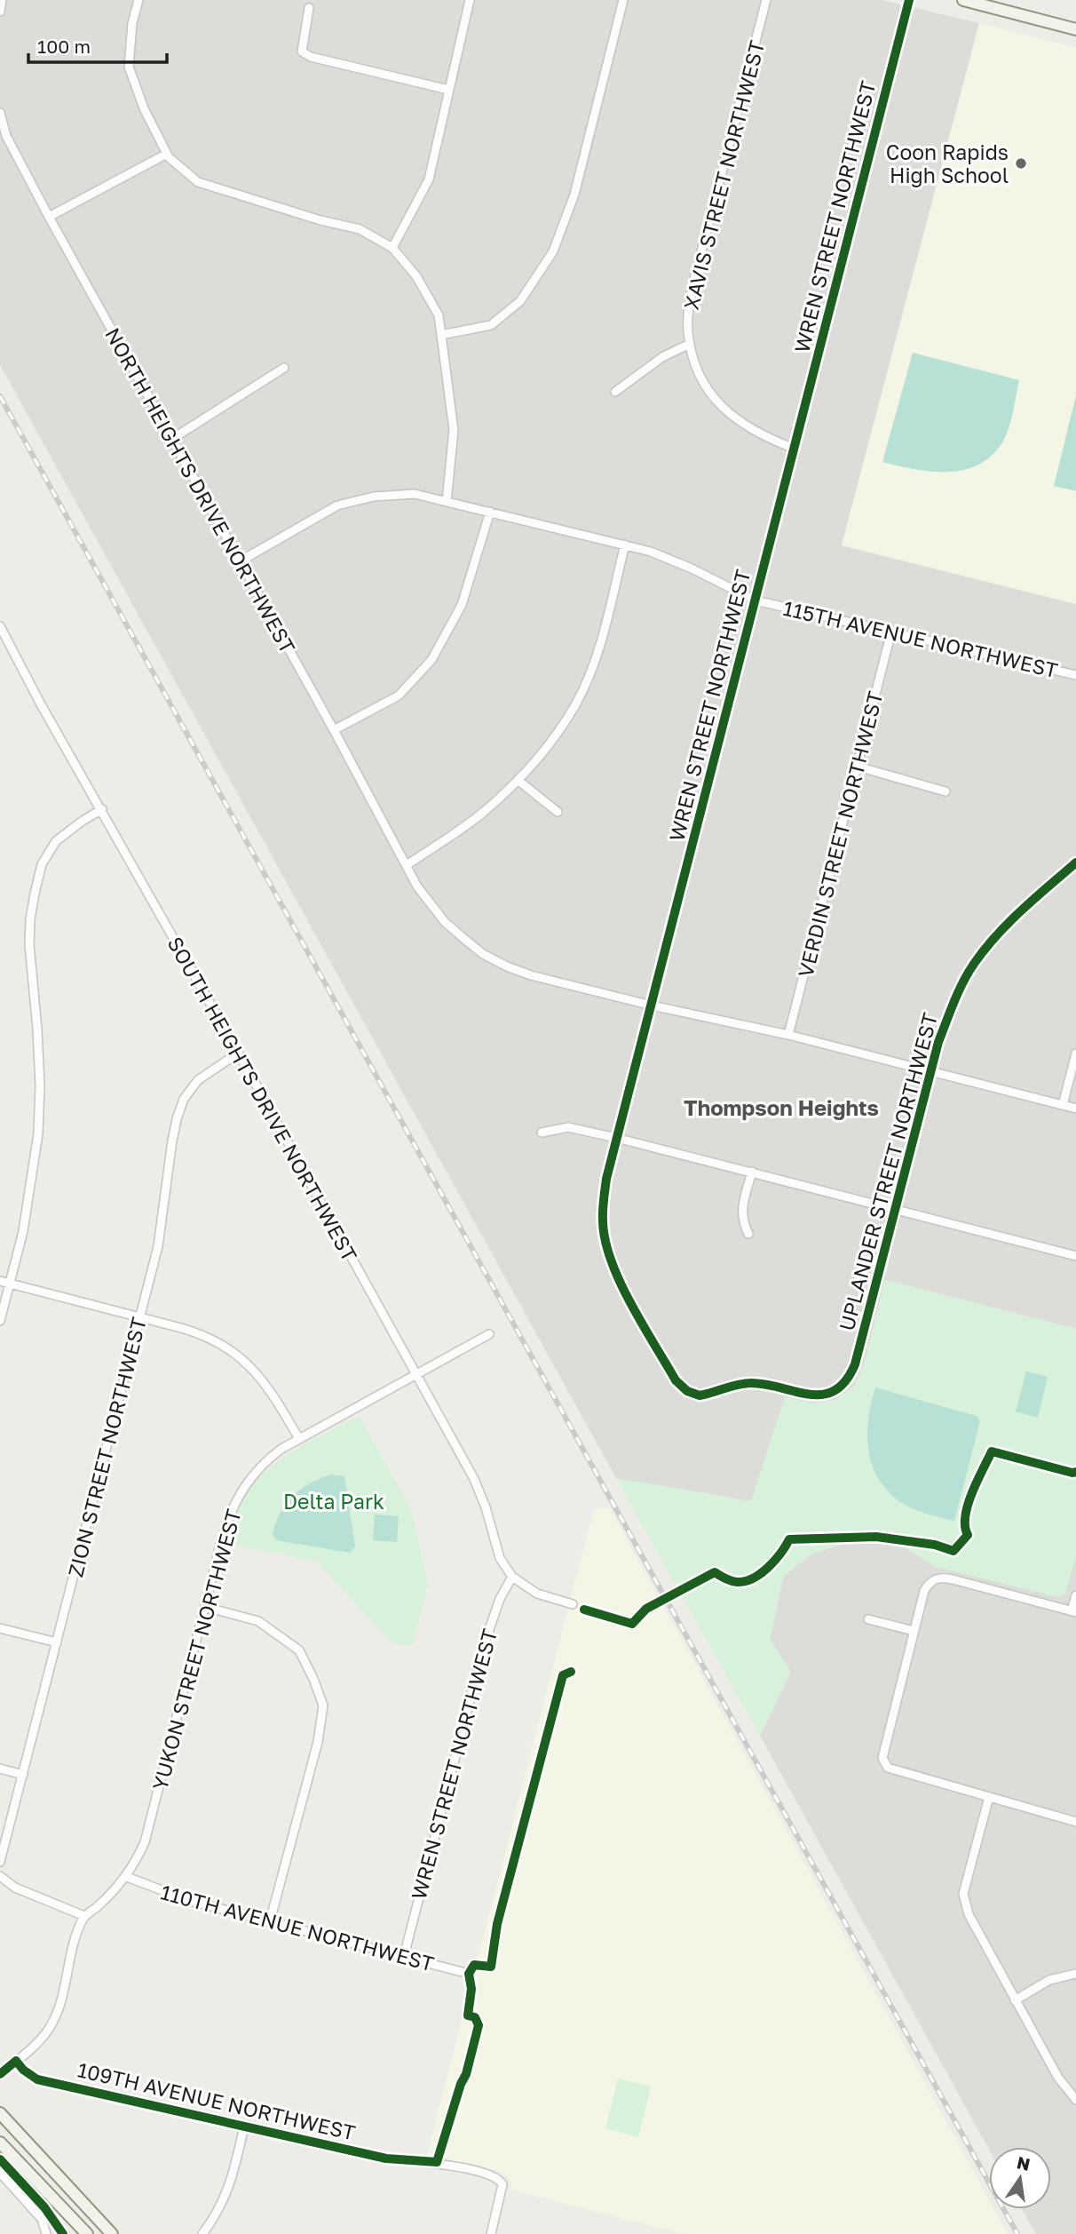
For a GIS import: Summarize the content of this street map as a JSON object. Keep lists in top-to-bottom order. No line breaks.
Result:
{"streets":{"street":["XAVIS STREET NORTHWEST","WREN STREET NORTHWEST","NORTH HEIGHTS DRIVE NORTHWEST","115TH AVENUE NORTHWEST","VERDIN STREET NORTHWEST","SOUTH HEIGHTS DRIVE NORTHWEST","UPLANDER STREET NORTHWEST","ZION STREET NORTHWEST","YUKON STREET NORTHWEST","110TH AVENUE NORTHWEST","109TH AVENUE NORTHWEST"]},"crossings":[["XAVIS STREET NORTHWEST","WREN STREET NORTHWEST"],["WREN STREET NORTHWEST","NORTH HEIGHTS DRIVE NORTHWEST"],["WREN STREET NORTHWEST","115TH AVENUE NORTHWEST"],["WREN STREET NORTHWEST","SOUTH HEIGHTS DRIVE NORTHWEST"],["WREN STREET NORTHWEST","UPLANDER STREET NORTHWEST"],["WREN STREET NORTHWEST","110TH AVENUE NORTHWEST"],["NORTH HEIGHTS DRIVE NORTHWEST","115TH AVENUE NORTHWEST"],["NORTH HEIGHTS DRIVE NORTHWEST","VERDIN STREET NORTHWEST"],["NORTH HEIGHTS DRIVE NORTHWEST","UPLANDER STREET NORTHWEST"],["115TH AVENUE NORTHWEST","VERDIN STREET NORTHWEST"],["SOUTH HEIGHTS DRIVE NORTHWEST","ZION STREET NORTHWEST"],["SOUTH HEIGHTS DRIVE NORTHWEST","YUKON STREET NORTHWEST"],["YUKON STREET NORTHWEST","110TH AVENUE NORTHWEST"],["YUKON STREET NORTHWEST","109TH AVENUE NORTHWEST"]],"districts":["Thompson Heights"],"parks":["Delta Park"],"places":["Coon Rapids High School"],"scale_bar":"100 m","north":"top"}
